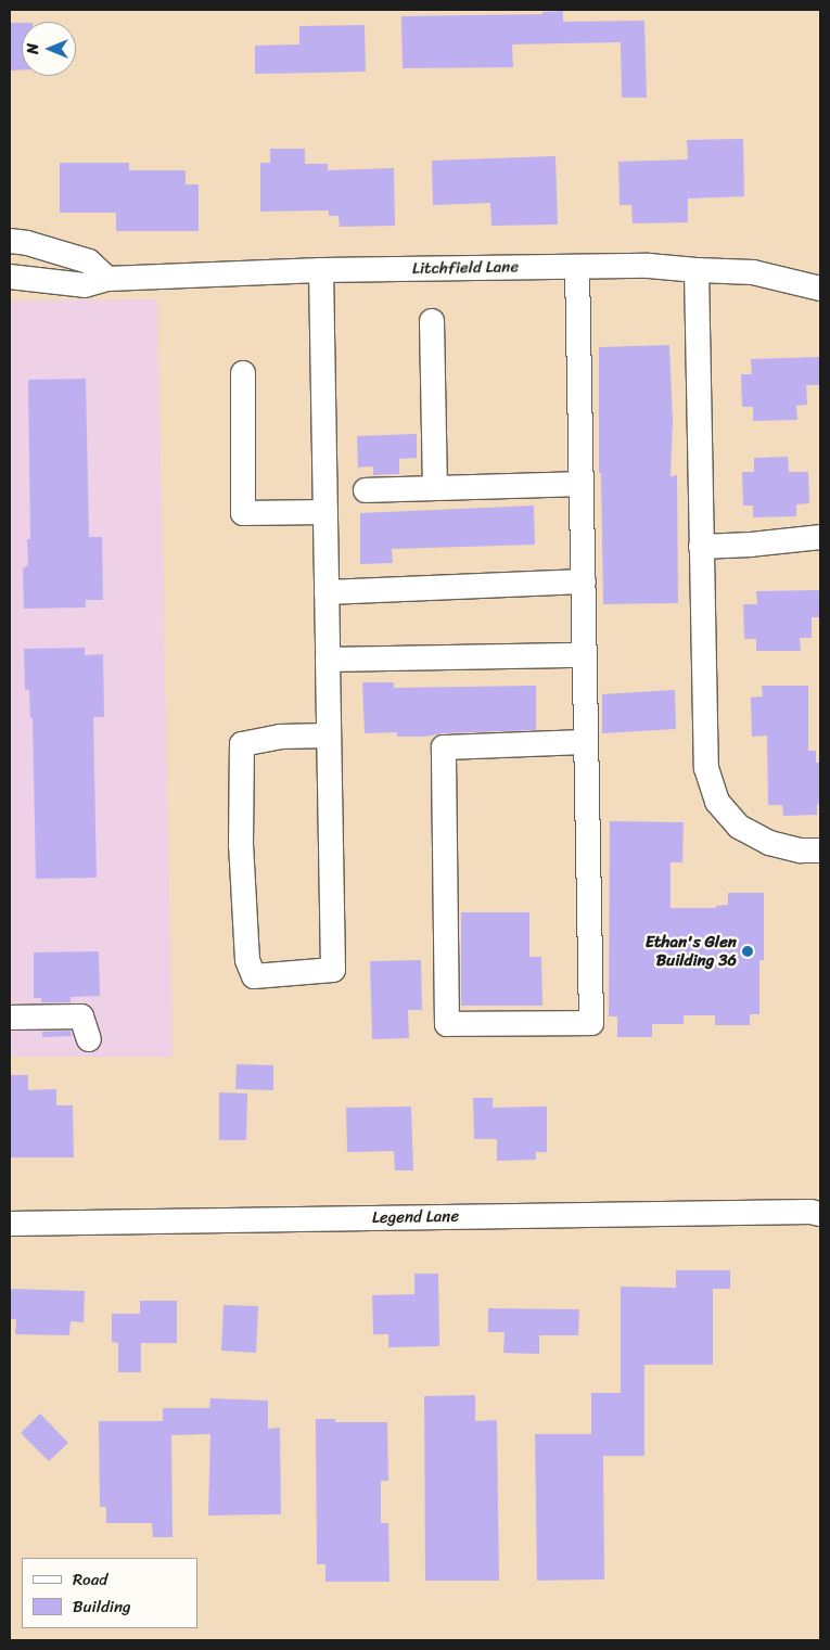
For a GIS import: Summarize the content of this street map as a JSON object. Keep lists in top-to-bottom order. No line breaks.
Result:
{"streets":{"street":["Litchfield Lane","Legend Lane"]},"places":["Ethan's Glen Building 36"],"legend":["Road","Building"],"north":"left"}
